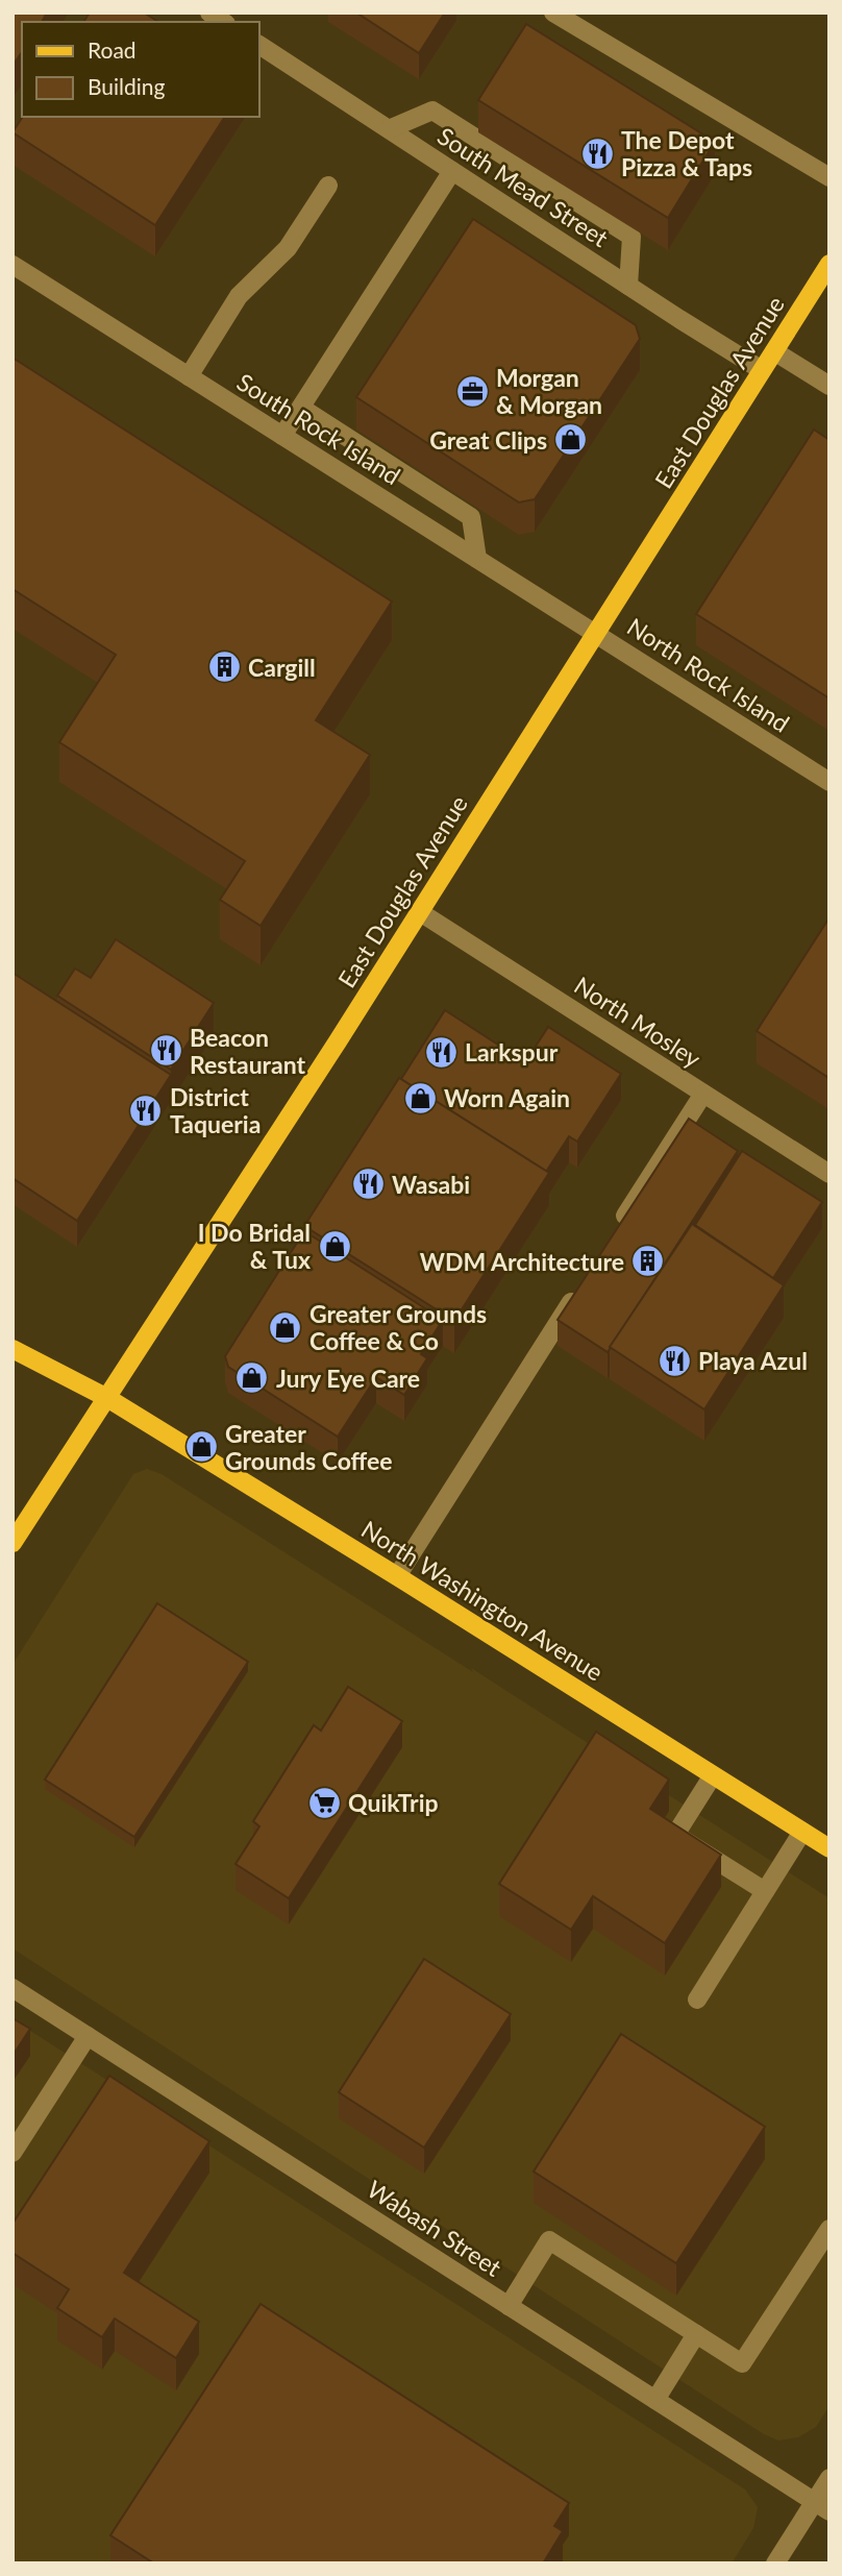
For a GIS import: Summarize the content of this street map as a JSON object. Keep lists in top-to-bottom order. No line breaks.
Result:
{"streets":{"main road":["East Douglas Avenue","North Washington Avenue"],"street":["South Mead Street","South Rock Island","North Rock Island","North Mosley","Wabash Street"]},"crossings":[["South Mead Street","East Douglas Avenue"],["East Douglas Avenue","South Rock Island"],["East Douglas Avenue","North Rock Island"],["East Douglas Avenue","North Mosley"],["East Douglas Avenue","North Washington Avenue"],["South Rock Island","North Rock Island"]],"places":{"restaurant":["The Depot Pizza & Taps","Beacon Restaurant","Larkspur","District Taqueria","Wasabi","Playa Azul"],"office":["Morgan & Morgan"],"shop":["Great Clips","Worn Again","I Do Bridal & Tux","Greater Grounds Coffee & Co","Jury Eye Care","Greater Grounds Coffee"],"building":["Cargill","WDM Architecture"],"supermarket":["QuikTrip"]},"legend":["Road","Building"]}
